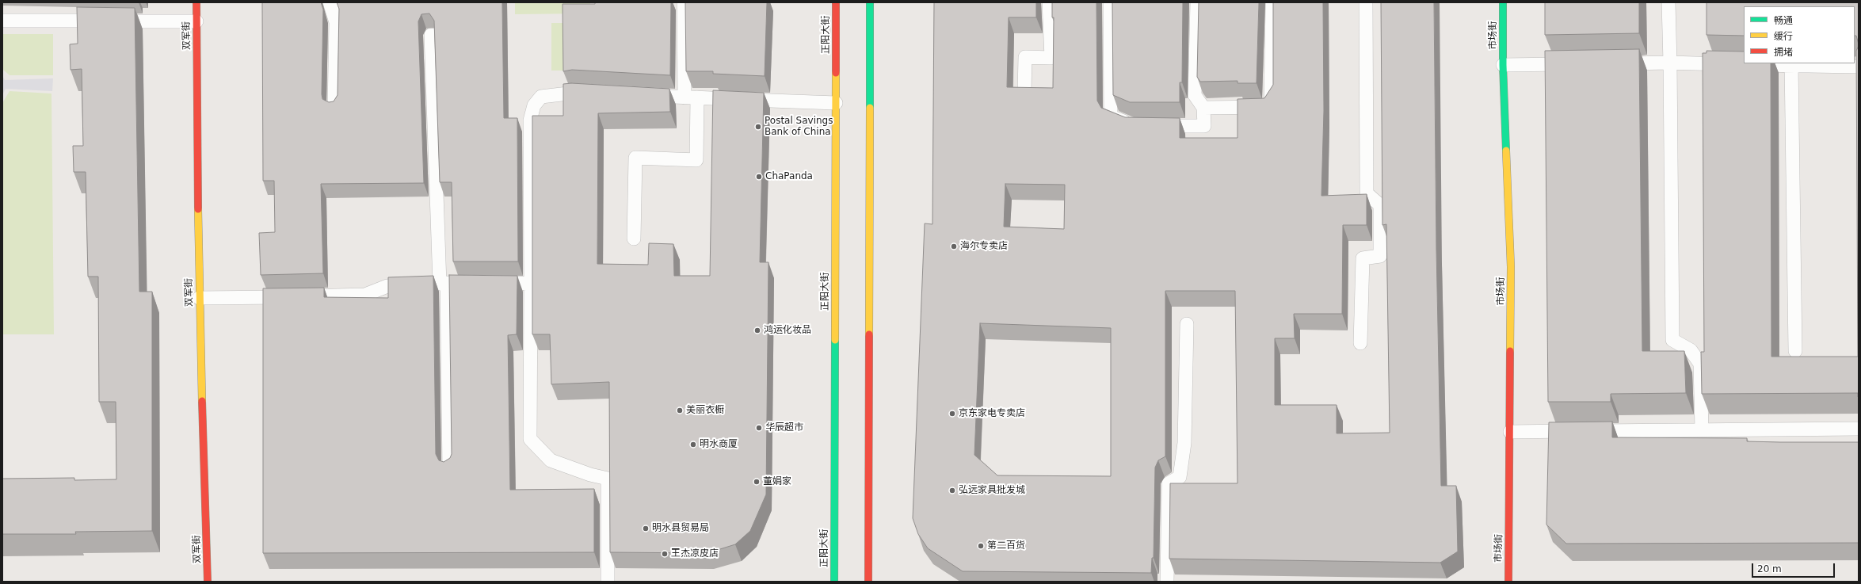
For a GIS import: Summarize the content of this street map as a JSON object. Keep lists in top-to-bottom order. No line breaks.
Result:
{"streets":{"street":["正阳大街","双军街","市场街"]},"places":["Postal Savings Bank of China","ChaPanda","海尔专卖店","鸿运化妆品","美丽衣橱","京东家电专卖店","华辰超市","明水商厦","董娟家","弘远家具批发城","明水县贸易局","第二百货","王杰凉皮店"],"legend":["畅通","缓行","拥堵"],"scale_bar":"20 m"}
